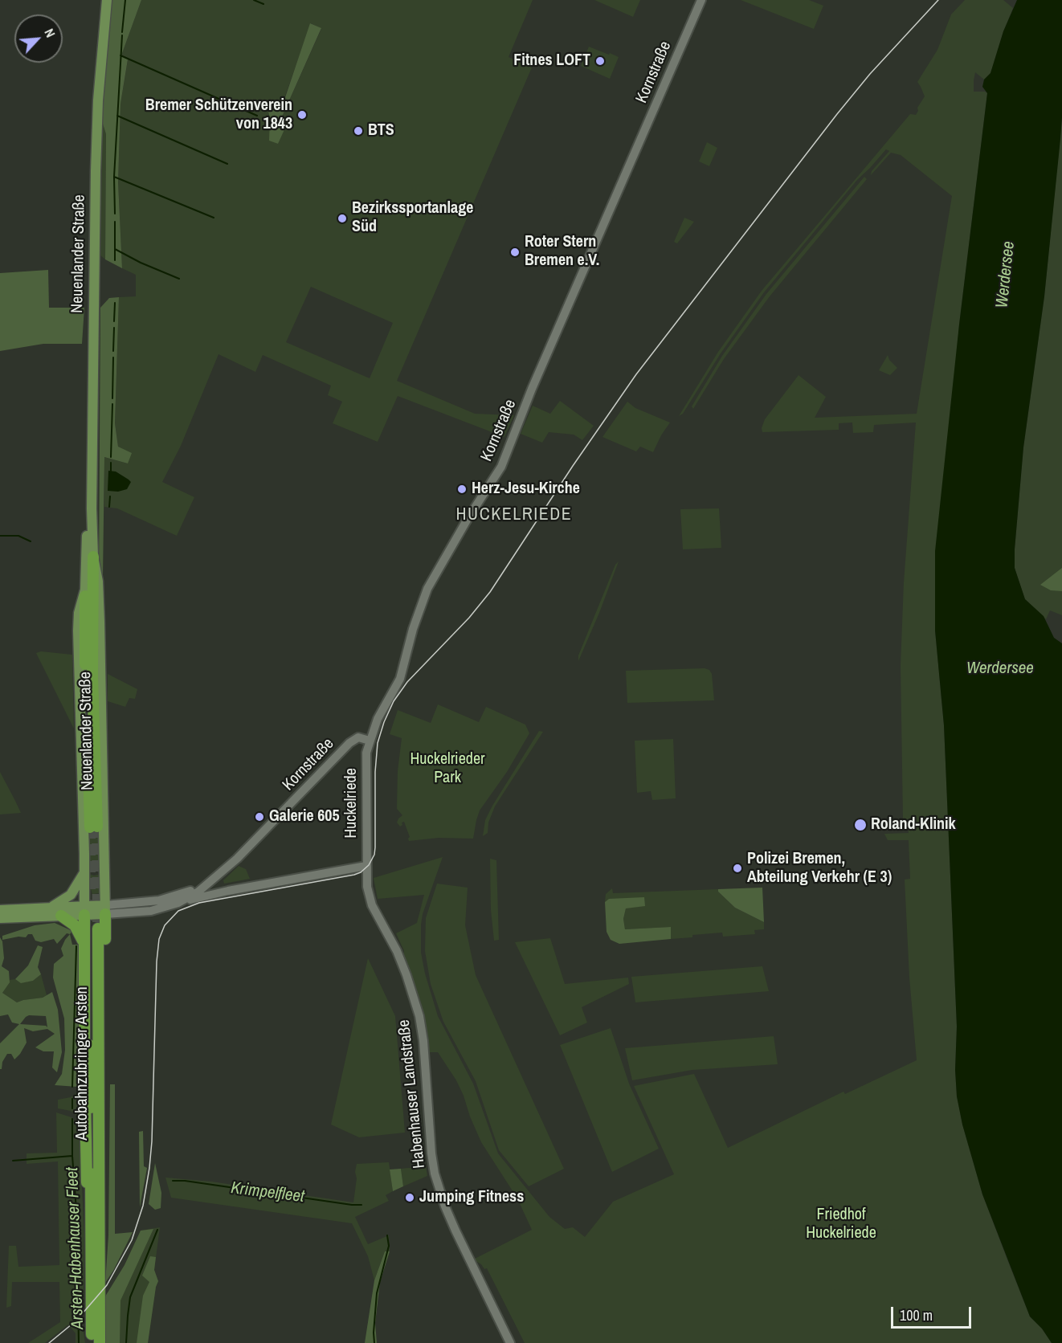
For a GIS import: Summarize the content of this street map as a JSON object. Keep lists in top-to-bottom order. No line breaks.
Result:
{"streets":{"highway":["Neuenlander Straße","Autobahnzubringer Arsten"],"street":["Kornstraße","Huckelriede","Habenhauser Landstraße"]},"crossings":[["Kornstraße","Neuenlander Straße"],["Kornstraße","Huckelriede"],["Huckelriede","Habenhauser Landstraße"]],"districts":["HUCKELRIEDE"],"water":["Werdersee","Krimpelfleet","Arsten-Habenhauser Fleet"],"parks":["Huckelrieder Park","Friedhof Huckelriede"],"places":["Fitnes LOFT","Bremer Schützenverein von 1843","BTS","Bezirkssportanlage Süd","Roter Stern Bremen e.V.","Herz-Jesu-Kirche","Galerie 605","Roland-Klinik","Polizei Bremen, Abteilung Verkehr (E 3)","Jumping Fitness"],"scale_bar":"100 m","north":"top right"}
